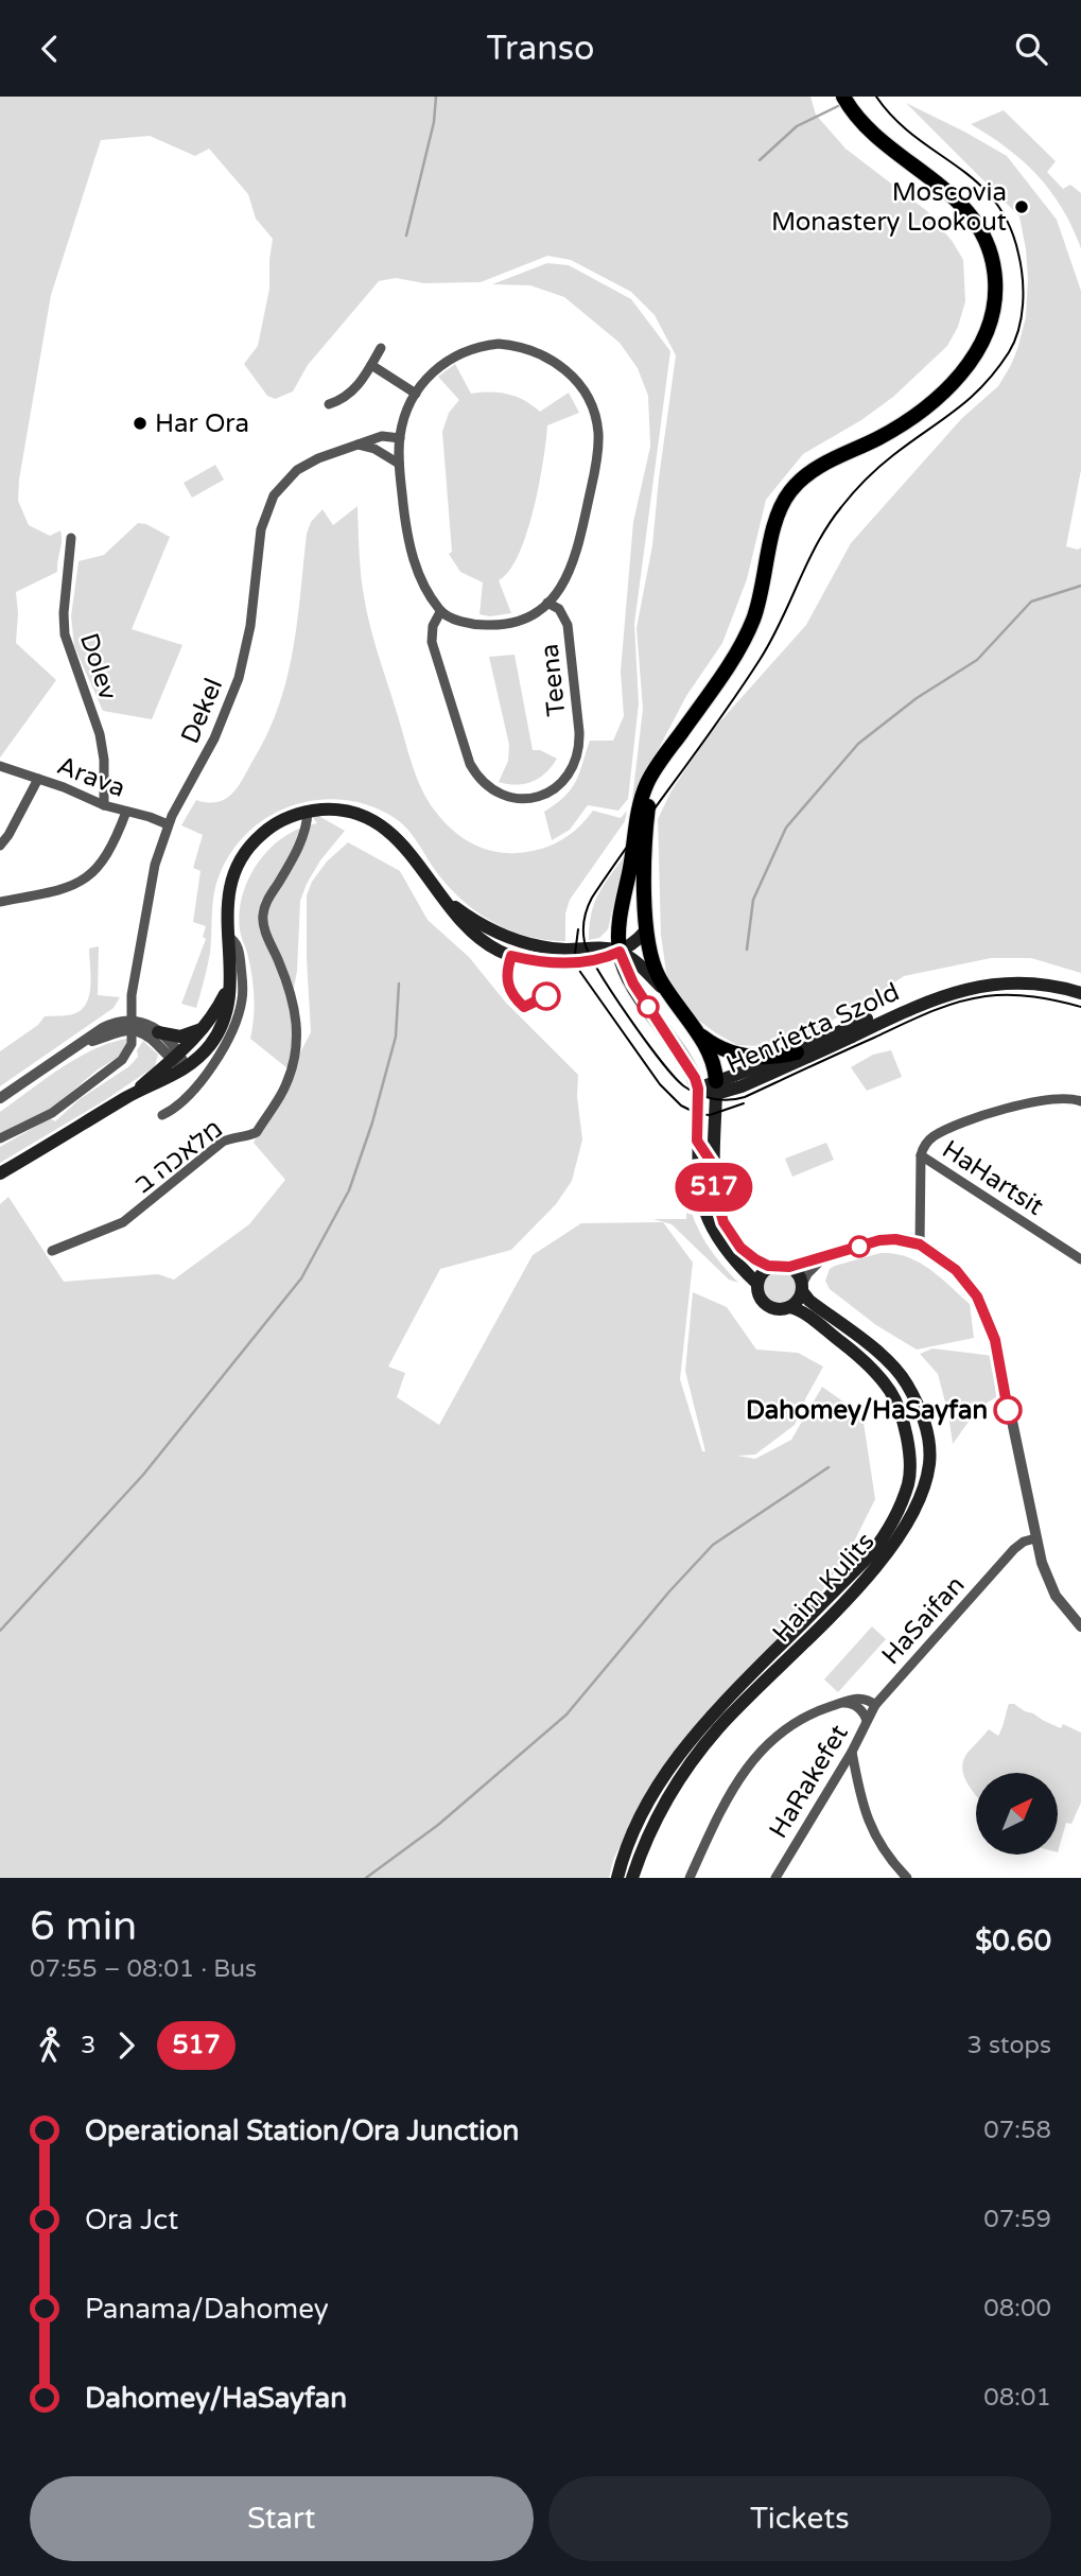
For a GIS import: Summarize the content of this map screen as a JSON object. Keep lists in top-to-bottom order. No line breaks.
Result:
{"streets":{"main road":["Henrietta Szold","Haim Kulits"],"street":["Dolev","Teena","Dekel","Arava","מלאכה ב","HaHartsit","HaSaifan","HaRakefet"]},"crossings":[["Dolev","Arava"],["Teena","Dekel"],["Dekel","Arava"],["HaSaifan","HaRakefet"]],"places":["Moscovia Monastery Lookout","Har Ora","Dahomey/HaSayfan"],"lines":["bus line 517"],"north":"top right","page":{"header":"Transo","on_map":"517","heading":["6 min","07:55 – 08:01 · Bus","$0.60"],"legs":["3","517","3 stops"],"list":[{"name":"Operational Station/Ora Junction","value":"07:58"},{"name":"Ora Jct","value":"07:59"},{"name":"Panama/Dahomey","value":"08:00"},{"name":"Dahomey/HaSayfan","value":"08:01"}],"buttons":["Start","Tickets"]}}
